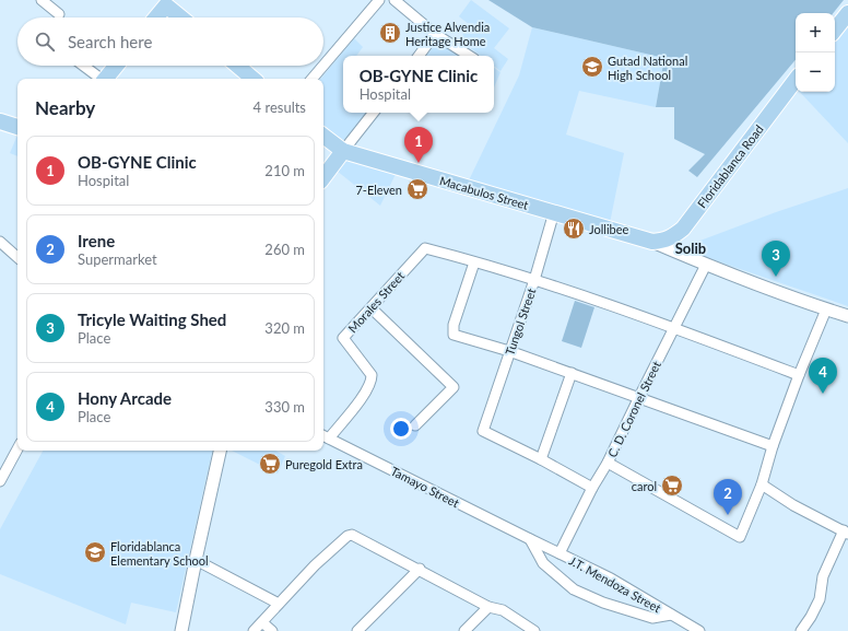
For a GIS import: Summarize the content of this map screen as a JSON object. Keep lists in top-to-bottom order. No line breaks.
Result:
{"streets":{"main road":["Floridablanca Road","Macabulos Street"],"street":["Morales Street","Tungol Street","C. D. Coronel Street","Tamayo Street","J.T. Mendoza Street"]},"crossings":[["Floridablanca Road","Macabulos Street"],["Macabulos Street","Tungol Street"],["Morales Street","Tamayo Street"],["C. D. Coronel Street","J.T. Mendoza Street"],["Tamayo Street","J.T. Mendoza Street"]],"districts":["Solib"],"places":{"building":["Justice Alvendia Heritage Home"],"school or university":["Gutad National High School","Floridablanca Elementary School"],"supermarket":["7-Eleven","Puregold Extra","carol"],"restaurant":["Jollibee"]},"page":{"map_buttons":["+","−"],"search":"Search here","popup":["OB-GYNE Clinic","Hospital"],"heading":["Nearby","4 results"],"pins":["1","3","4","2"],"list":[{"mark":"1","name":"OB-GYNE Clinic","note":"Hospital","value":"210 m"},{"mark":"2","name":"Irene","note":"Supermarket","value":"260 m"},{"mark":"3","name":"Tricyle Waiting Shed","note":"Place","value":"320 m"},{"mark":"4","name":"Hony Arcade","note":"Place","value":"330 m"}]}}
